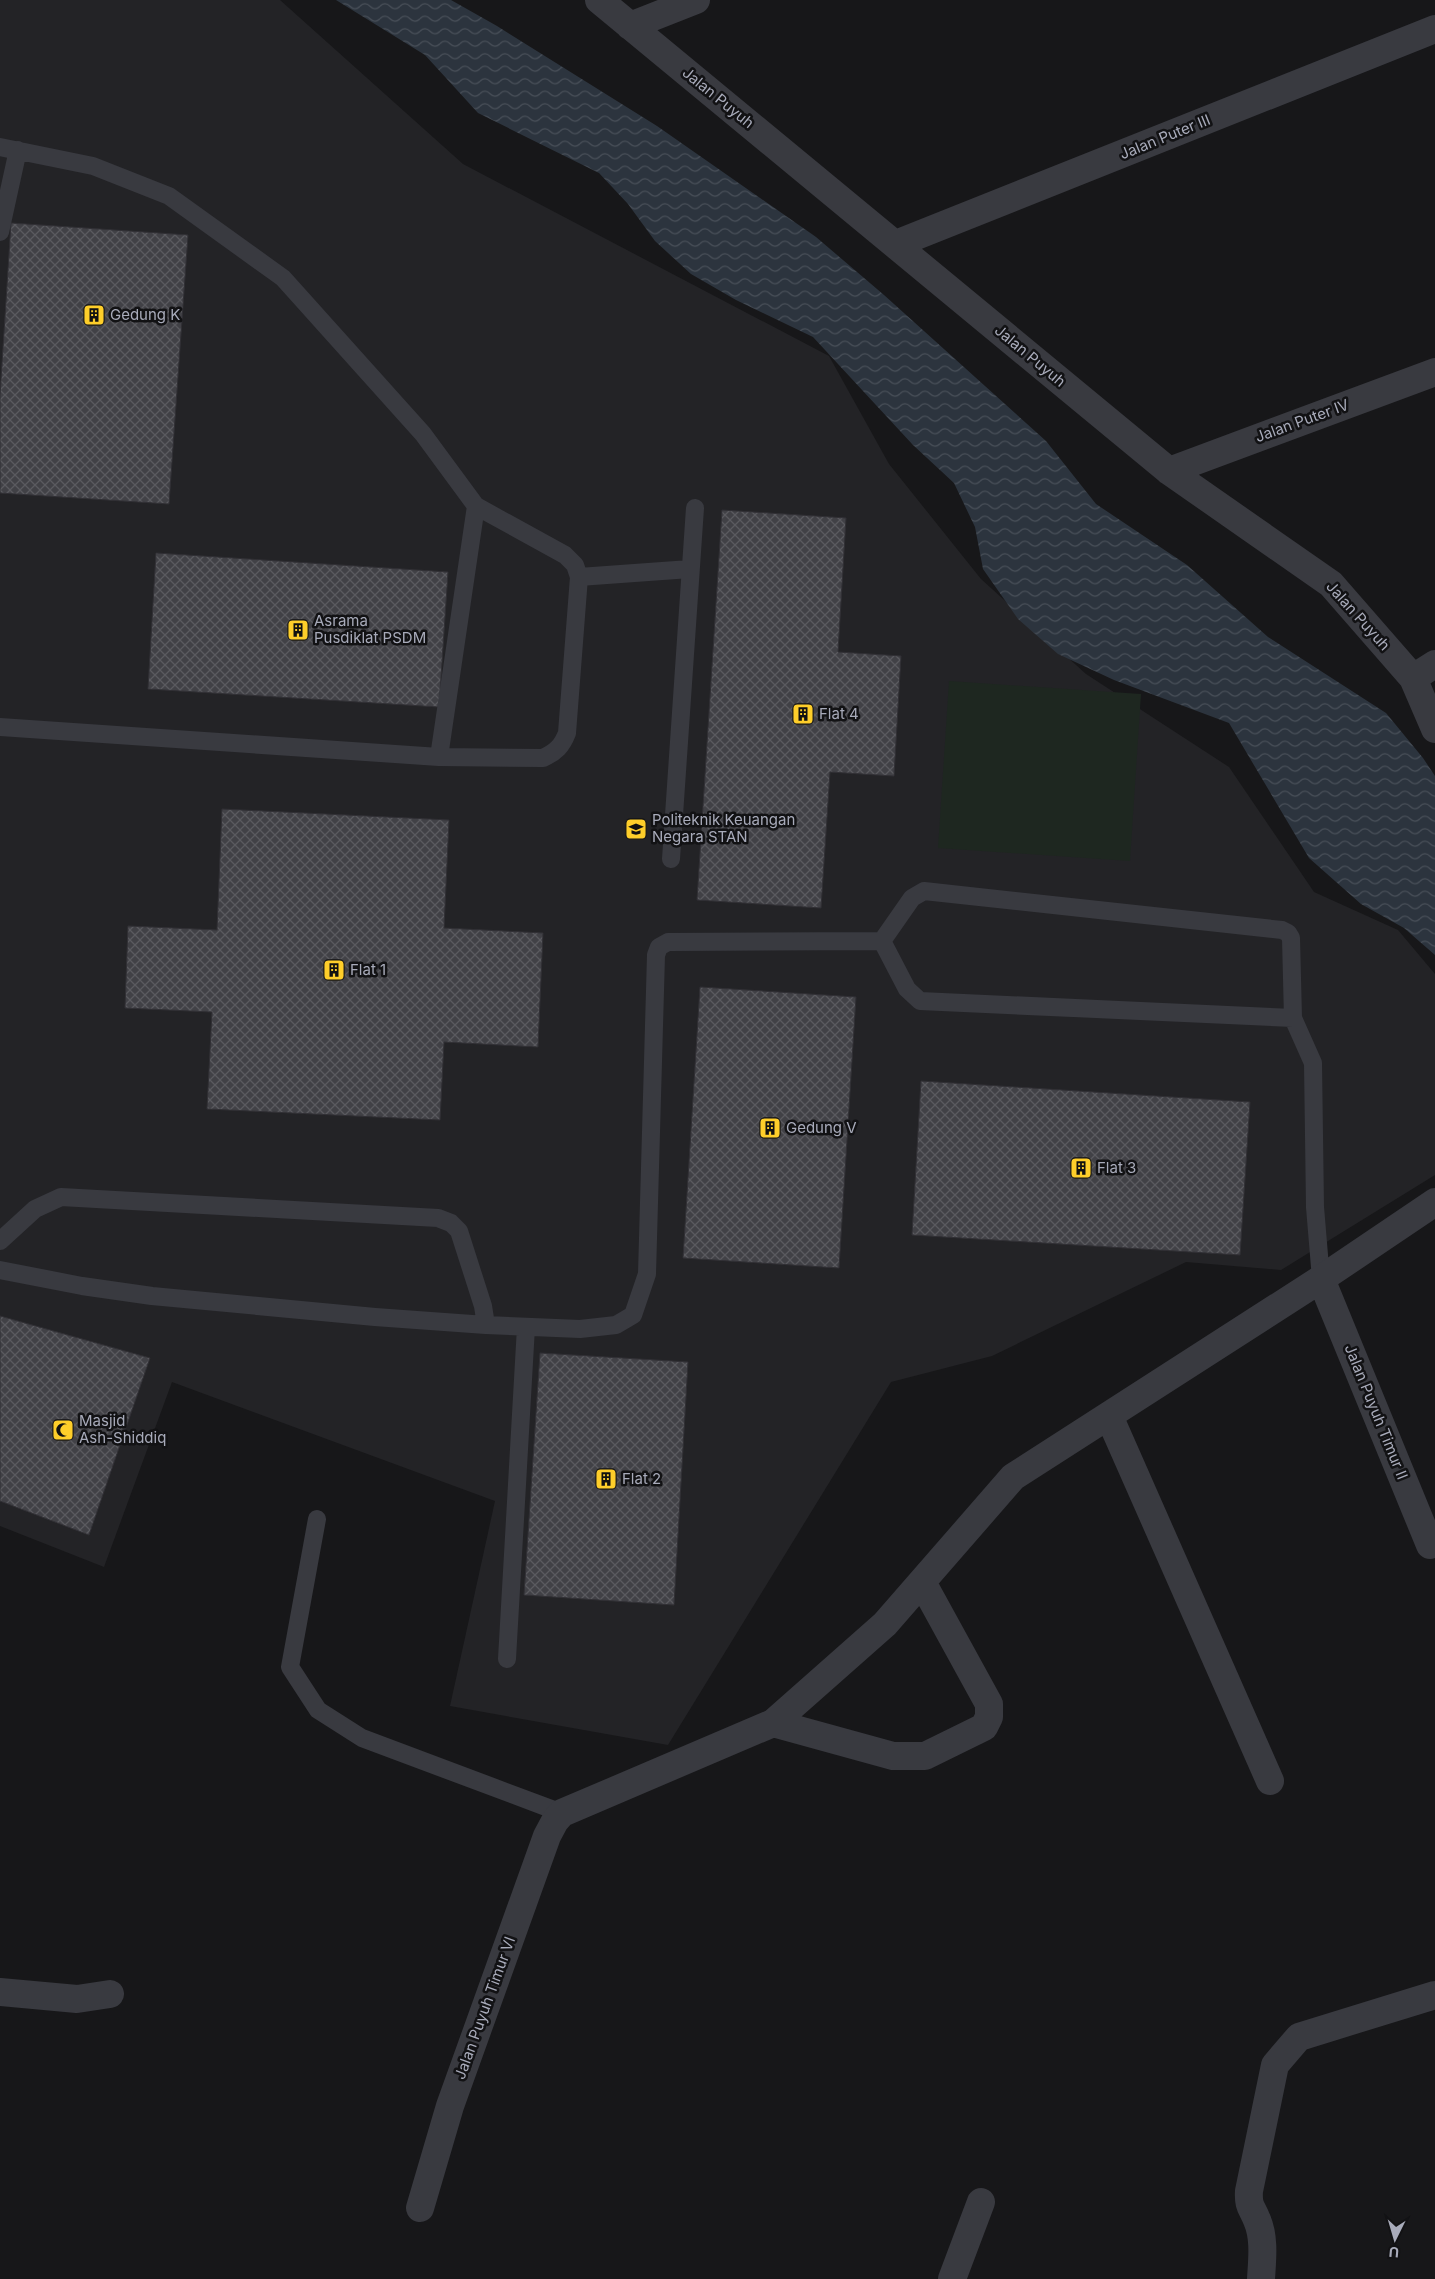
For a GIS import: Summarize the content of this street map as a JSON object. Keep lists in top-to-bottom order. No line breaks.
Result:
{"streets":{"street":["Jalan Puyuh","Jalan Puter III","Jalan Puter IV","Jalan Puyuh Timur II","Jalan Puyuh Timur VI"]},"crossings":[["Jalan Puyuh","Jalan Puter III"],["Jalan Puyuh","Jalan Puter IV"]],"places":{"building":["Gedung K","Asrama Pusdiklat PSDM","Flat 4","Flat 1","Gedung V","Flat 3","Flat 2"],"school or university":["Politeknik Keuangan Negara STAN"],"mosque":["Masjid Ash-Shiddiq"]},"north":"bottom"}
